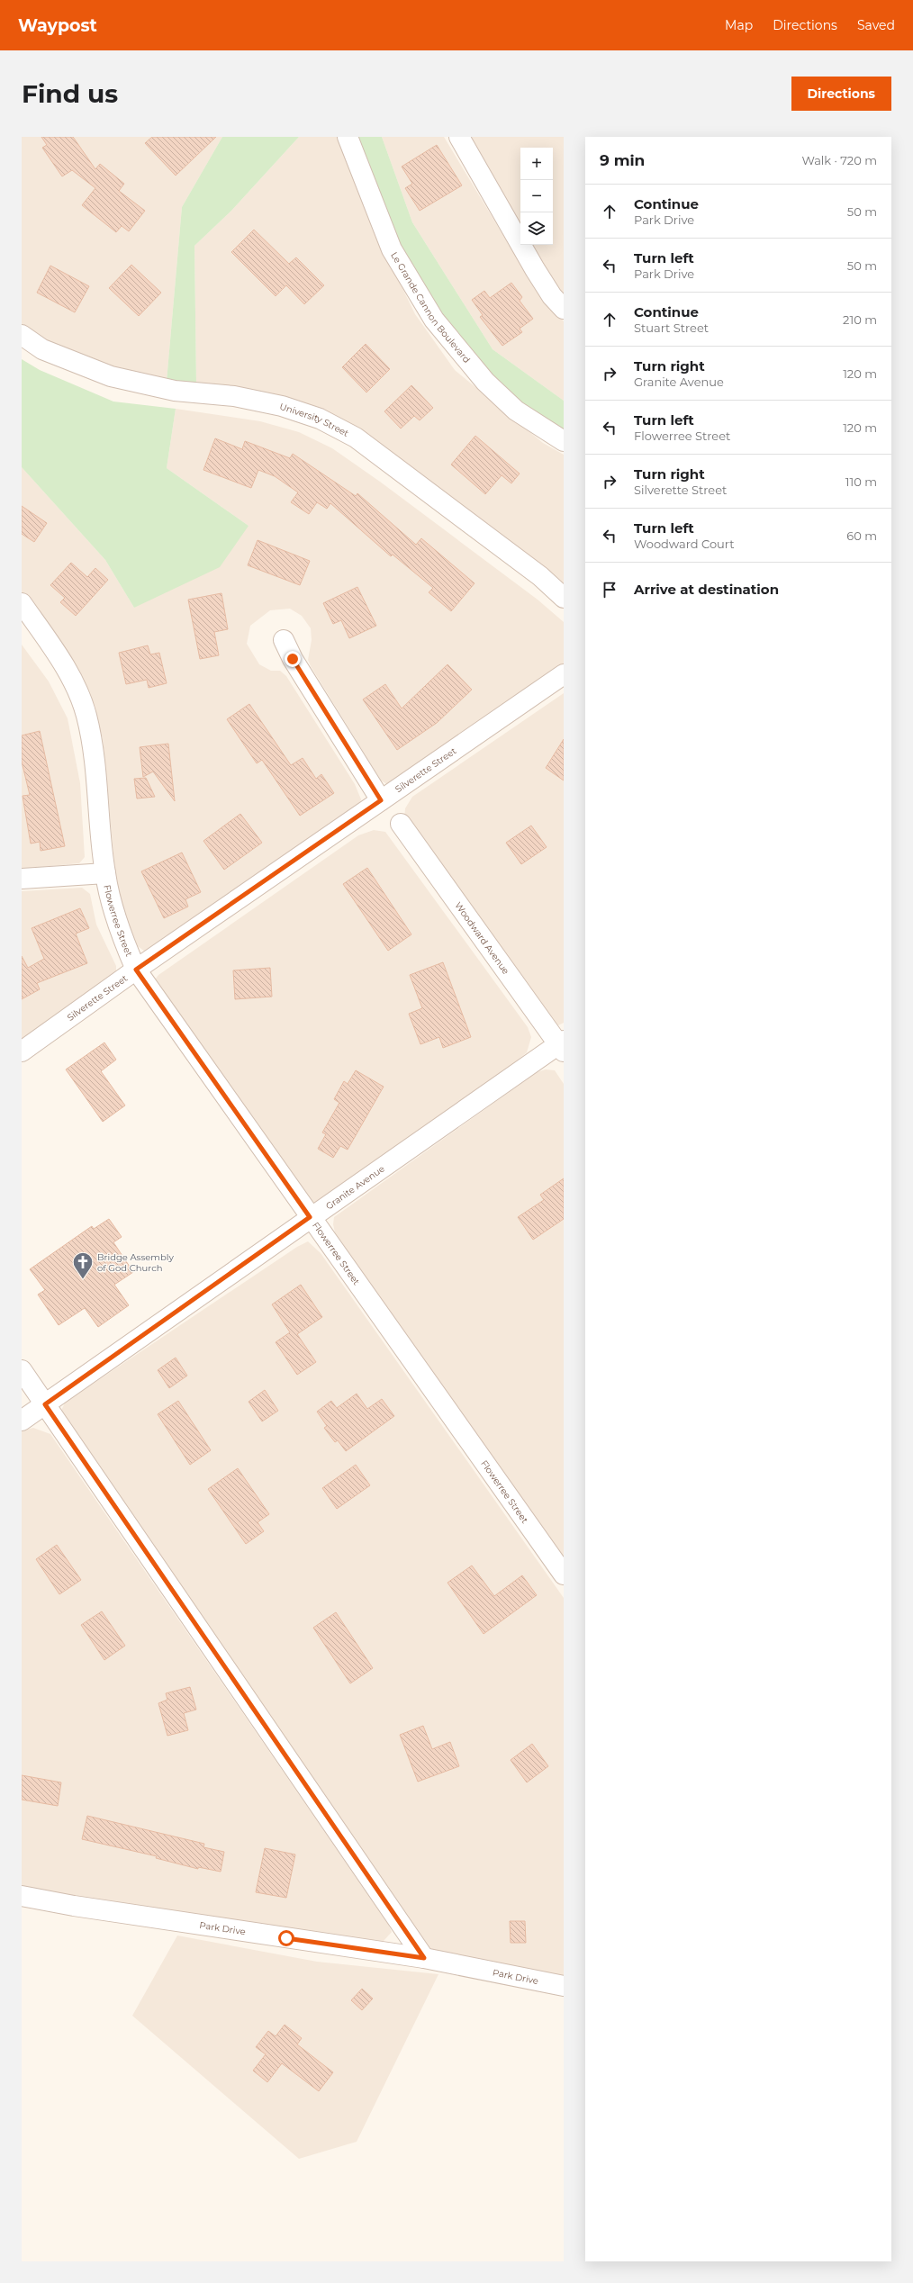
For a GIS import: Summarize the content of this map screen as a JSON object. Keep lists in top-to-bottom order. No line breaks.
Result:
{"streets":{"street":["Le Grande Cannon Boulevard","University Street","Silverette Street","Flowerree Street","Woodward Avenue","Granite Avenue","Park Drive"]},"crossings":[["Silverette Street","Flowerree Street"],["Flowerree Street","Granite Avenue"],["Woodward Avenue","Granite Avenue"]],"places":{"church":["Bridge Assembly of God Church"]},"page":{"header":"Waypost","nav":["Map","Directions","Saved"],"buttons":"Directions","title":"Find us","heading":["9 min","Walk · 720 m"],"map_buttons":["+","−"],"list":[["Continue","Park Drive","50 m"],["Turn left","Park Drive","50 m"],["Continue","Stuart Street","210 m"],["Turn right","Granite Avenue","120 m"],["Turn left","Flowerree Street","120 m"],["Turn right","Silverette Street","110 m"],["Turn left","Woodward Court","60 m"],"Arrive at destination"]}}
